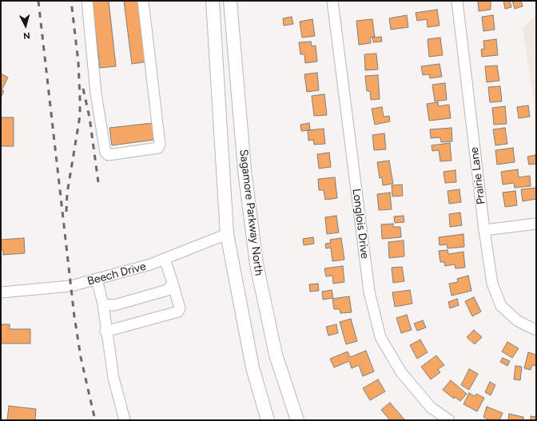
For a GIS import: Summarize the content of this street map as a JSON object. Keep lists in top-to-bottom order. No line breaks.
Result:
{"streets":{"main road":["Sagamore Parkway North"],"street":["Prairie Lane","Longlois Drive","Beech Drive"]},"crossings":[["Sagamore Parkway North","Beech Drive"]],"north":"bottom"}
